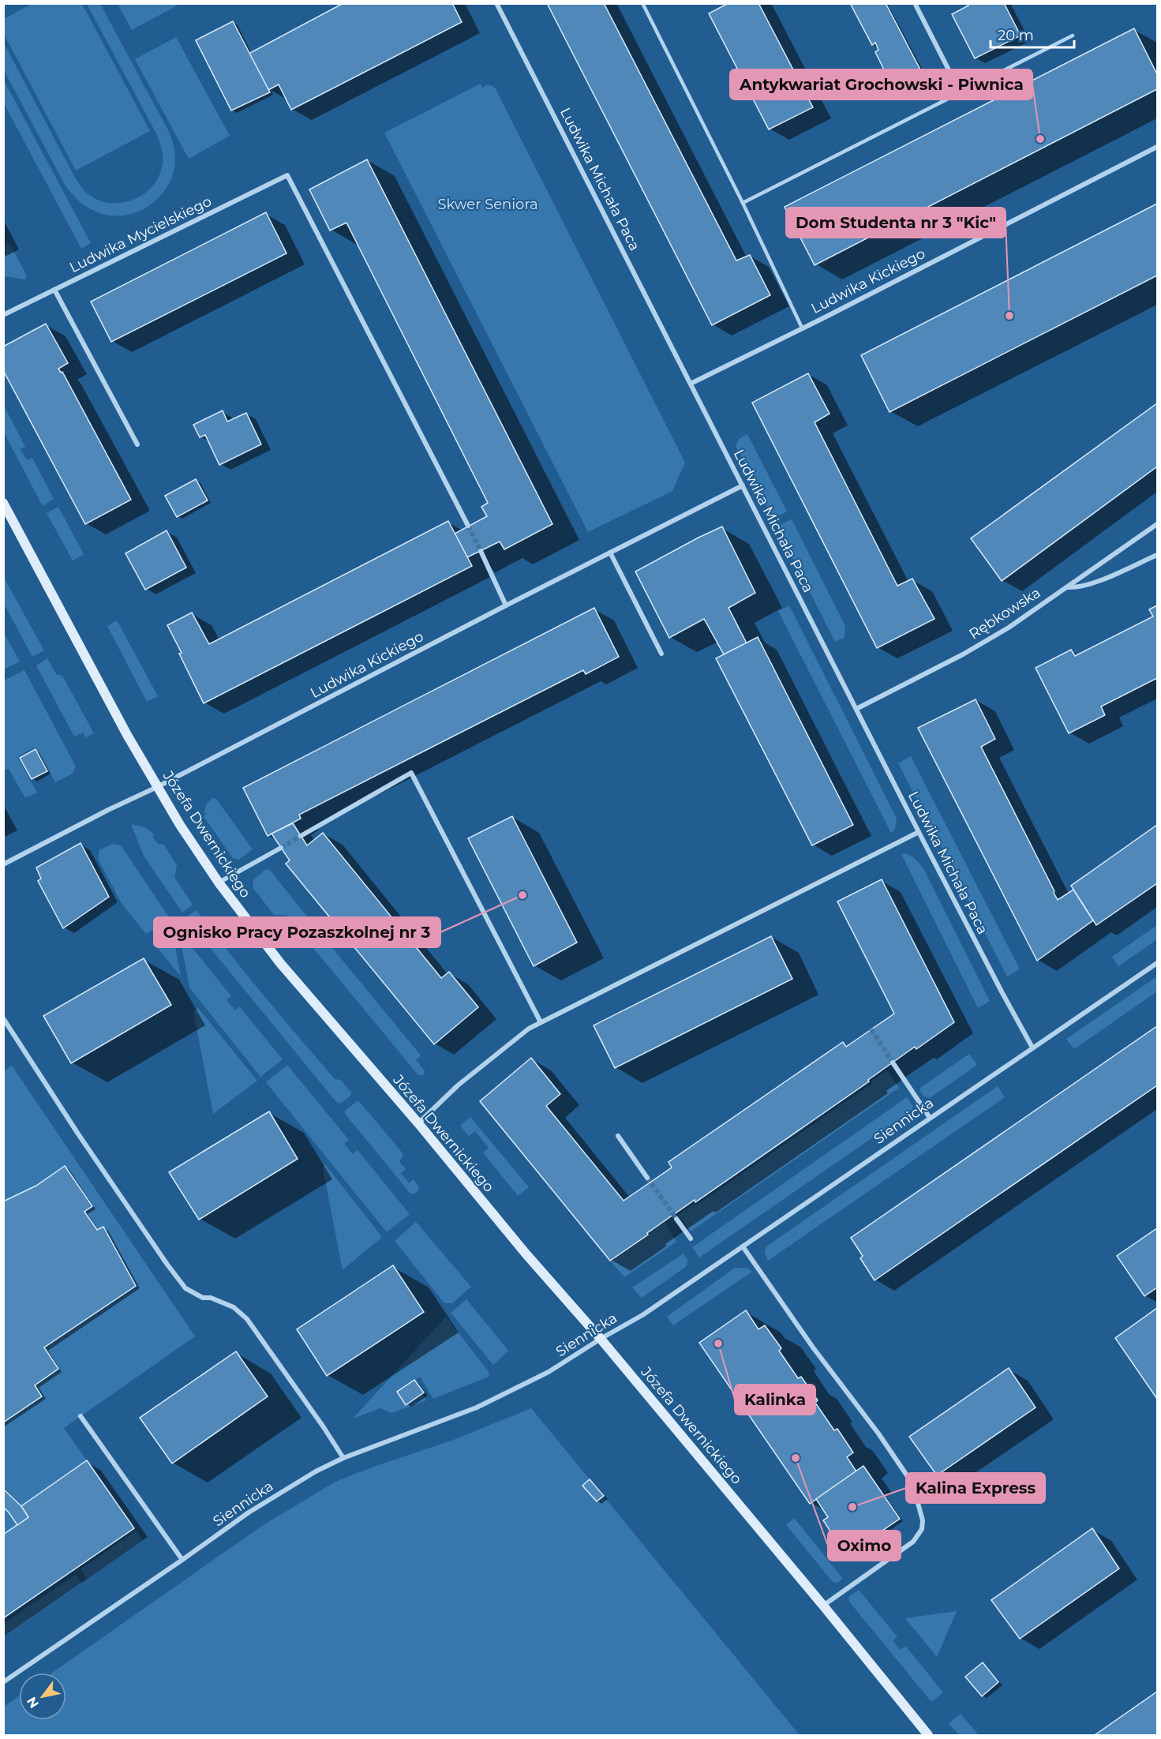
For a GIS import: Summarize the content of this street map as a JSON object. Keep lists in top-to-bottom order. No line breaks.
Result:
{"streets":{"street":["Ludwika Michała Paca","Ludwika Mycielskiego","Ludwika Kickiego","Rębkowska","Józefa Dwernickiego","Siennicka"]},"crossings":[["Ludwika Michała Paca","Ludwika Kickiego"],["Ludwika Michała Paca","Rębkowska"],["Ludwika Michała Paca","Siennicka"],["Ludwika Kickiego","Józefa Dwernickiego"],["Józefa Dwernickiego","Siennicka"]],"parks":["Skwer Seniora"],"places":["Antykwariat Grochowski - Piwnica","Dom Studenta nr 3 \"Kic\"","Ognisko Pracy Pozaszkolnej nr 3","Kalinka","Oximo","Kalina Express"],"scale_bar":"20 m","north":"bottom left"}
